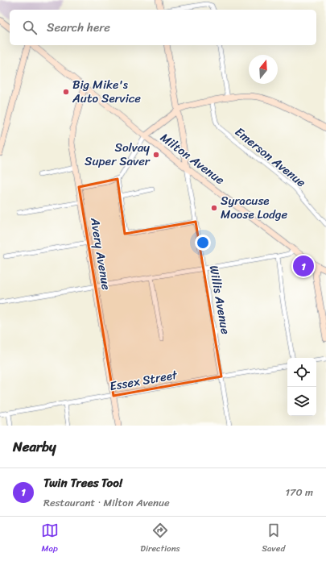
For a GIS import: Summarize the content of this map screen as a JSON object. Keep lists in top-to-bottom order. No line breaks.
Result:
{"streets":{"street":["Emerson Avenue","Milton Avenue","Avery Avenue","Willis Avenue","Essex Street"]},"crossings":[["Milton Avenue","Avery Avenue"],["Milton Avenue","Willis Avenue"],["Avery Avenue","Essex Street"],["Willis Avenue","Essex Street"]],"places":["Big Mike's Auto Service","Solvay Super Saver","Syracuse Moose Lodge"],"north":"top","page":{"search":"Search here","pins":"1","heading":"Nearby","list":[{"mark":"1","name":"Twin Trees Too!","note":"Restaurant · Milton Avenue","value":"170 m"}],"nav":["Map","Directions","Saved"]}}
